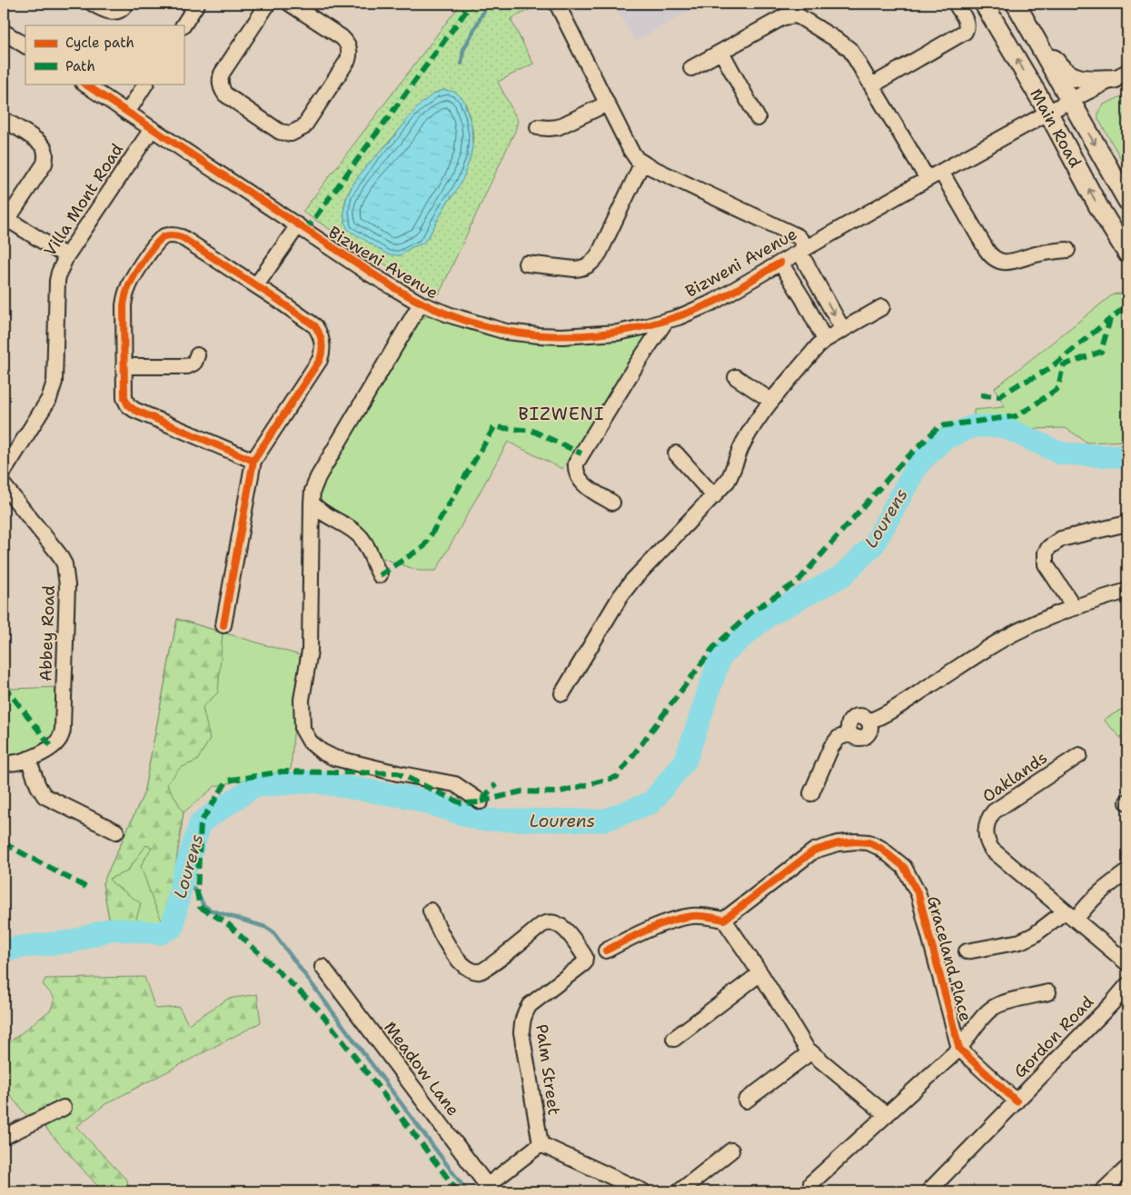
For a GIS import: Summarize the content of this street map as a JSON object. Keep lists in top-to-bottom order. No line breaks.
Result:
{"streets":{"main road":["Main Road"],"street":["Villa Mont Road","Bizweni Avenue","Abbey Road","Oaklands","Graceland Place","Gordon Road","Meadow Lane","Palm Street"]},"crossings":[["Main Road","Bizweni Avenue"],["Villa Mont Road","Bizweni Avenue"]],"districts":["BIZWENI"],"water":["Lourens"],"legend":["Cycle path","Path"]}
